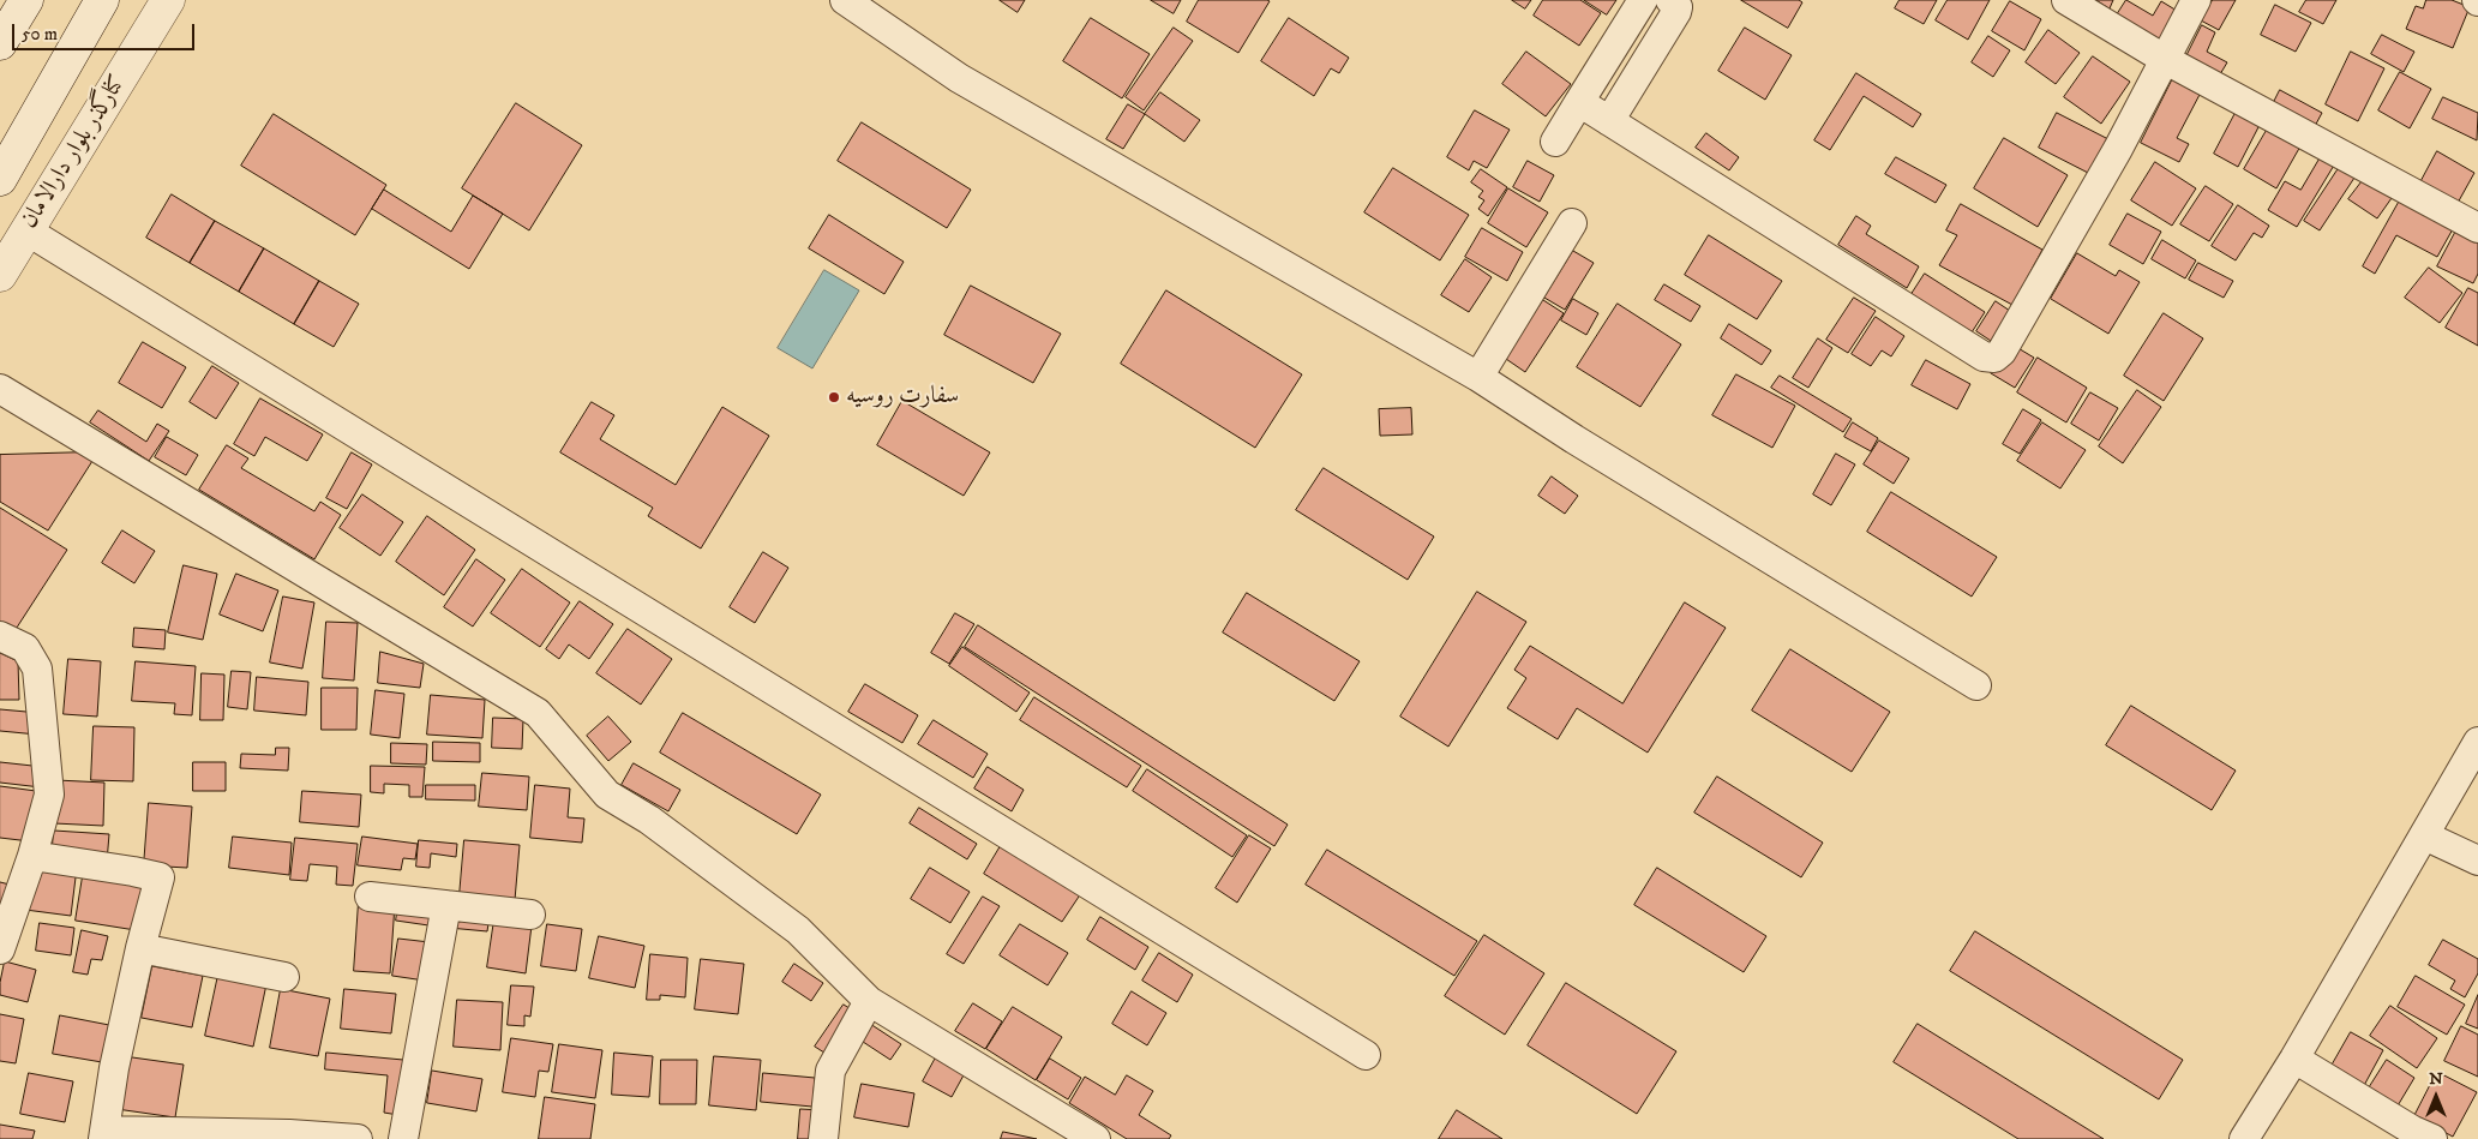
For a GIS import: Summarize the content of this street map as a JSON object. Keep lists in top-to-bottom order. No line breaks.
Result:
{"streets":{"street":["کنارگذر بلوار دارالامان"]},"places":["سفارت روسیه"],"scale_bar":"50 m","north":"top"}
